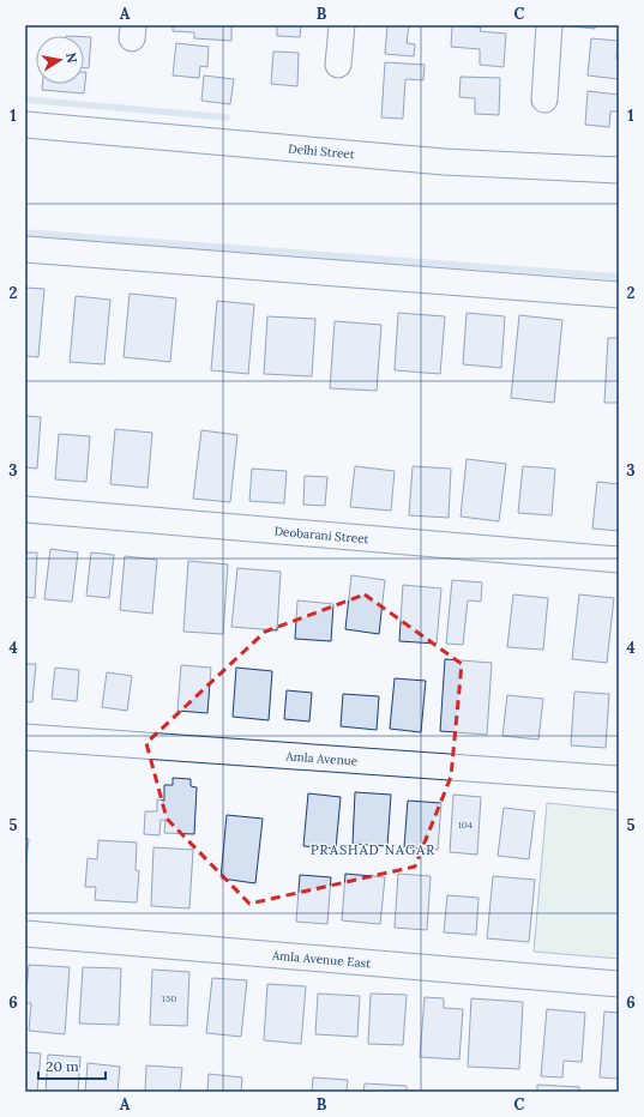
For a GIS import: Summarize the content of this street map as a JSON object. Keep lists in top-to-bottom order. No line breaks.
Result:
{"streets":{"street":["Delhi Street","Deobarani Street","Amla Avenue","Amla Avenue East"]},"districts":["PRASHAD NAGAR"],"house_numbers":["104","130"],"scale_bar":"20 m","north":"right","grid":{"columns":["A","B","C"],"rows":["1","2","3","4","5","6"]}}
